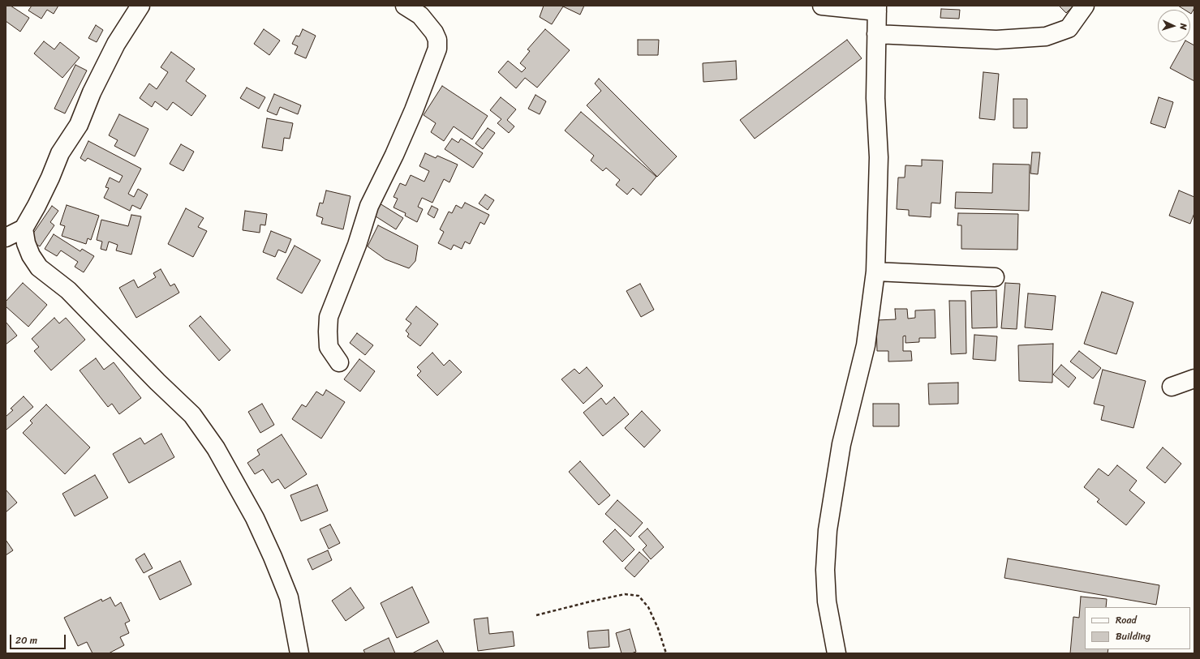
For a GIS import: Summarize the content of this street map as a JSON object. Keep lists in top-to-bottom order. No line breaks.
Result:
{"legend":["Road","Building"],"scale_bar":"20 m","north":"right"}
